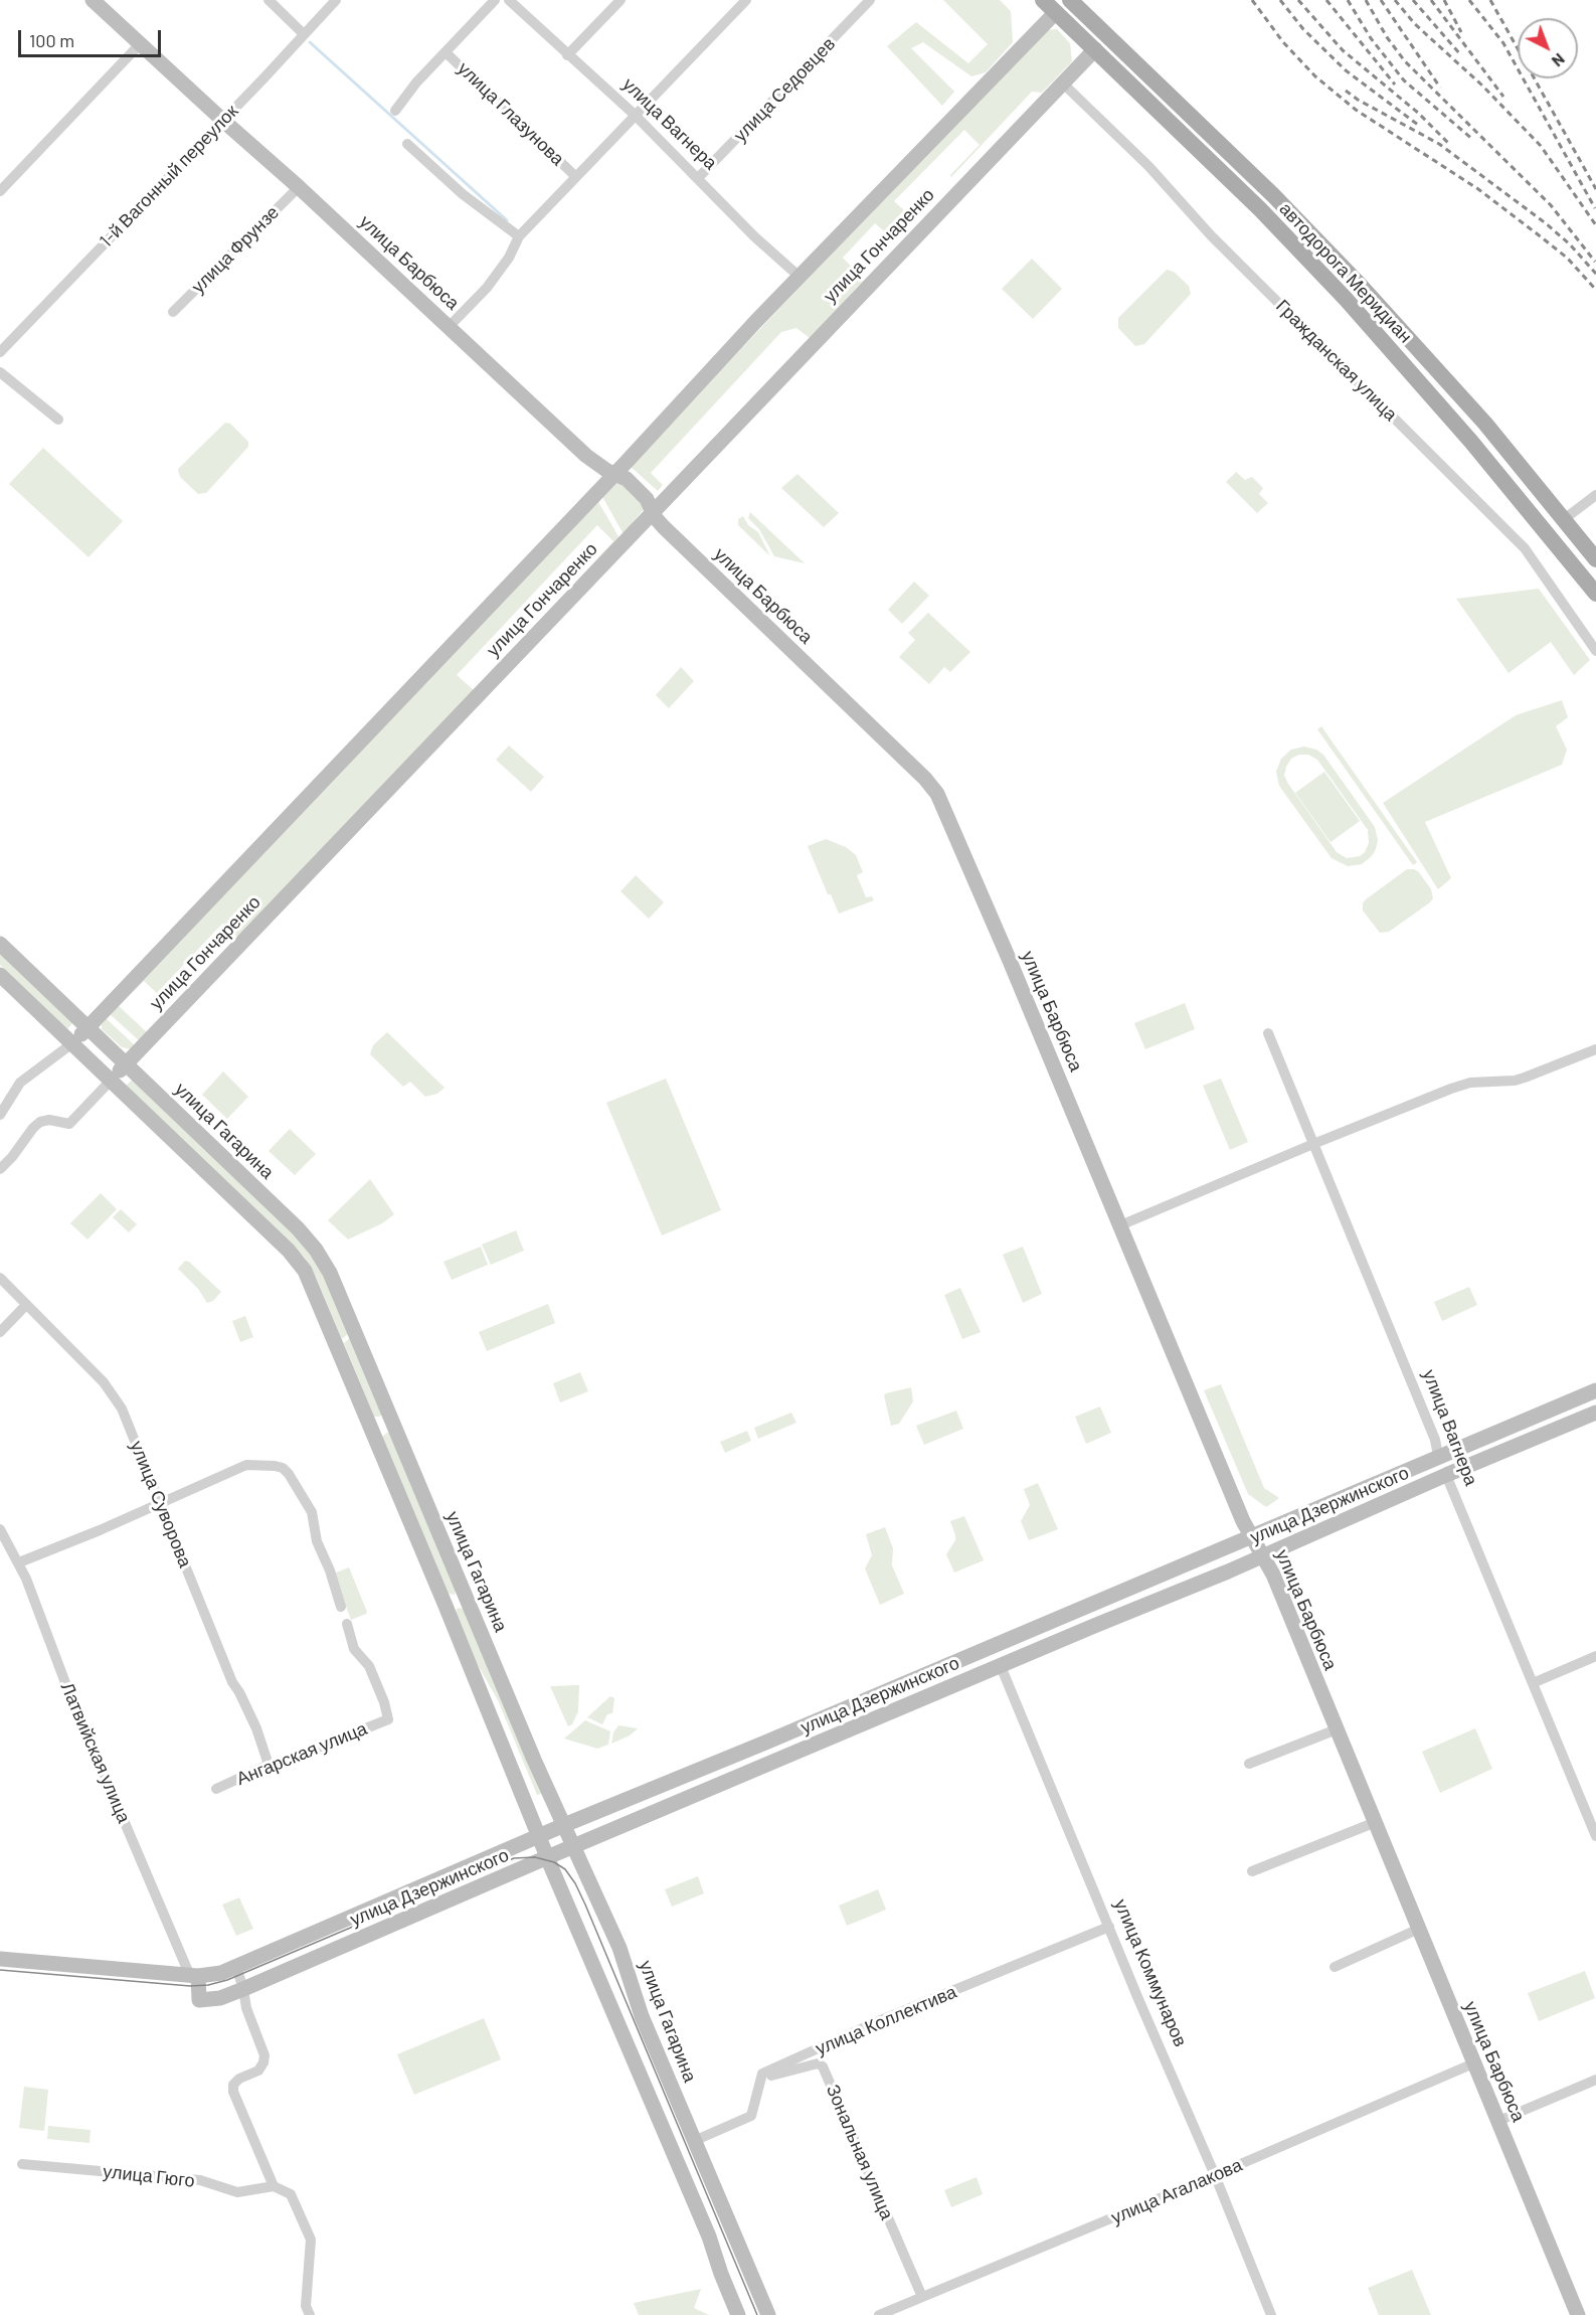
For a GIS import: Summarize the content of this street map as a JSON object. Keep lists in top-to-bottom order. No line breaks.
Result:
{"streets":{"main road":["улица Вагнера","улица Гончаренко","улица Барбюса","автодорога Меридиан","улица Гагарина","улица Дзержинского","улица Коммунаров"],"street":["улица Седовцев","улица Глазунова","1-й Вагонный переулок","улица Фрунзе","Гражданская улица","улица Суворова","Латвийская улица","Ангарская улица","улица Коллектива","Зональная улица","улица Гюго","улица Агалакова"]},"crossings":[["улица Седовцев","улица Вагнера"],["улица Вагнера","улица Гончаренко"],["улица Вагнера","улица Дзержинского"],["1-й Вагонный переулок","улица Барбюса"],["улица Гончаренко","улица Барбюса"],["улица Гончаренко","автодорога Меридиан"],["улица Гончаренко","Гражданская улица"],["улица Гончаренко","улица Гагарина"],["улица Фрунзе","улица Барбюса"],["улица Барбюса","улица Дзержинского"],["улица Барбюса","улица Агалакова"],["улица Гагарина","улица Дзержинского"],["улица Суворова","Ангарская улица"],["улица Дзержинского","Латвийская улица"],["улица Дзержинского","улица Коммунаров"],["улица Коммунаров","улица Коллектива"],["улица Коммунаров","улица Агалакова"],["улица Коллектива","Зональная улица"],["Зональная улица","улица Агалакова"]],"scale_bar":"100 m","north":"bottom right"}
